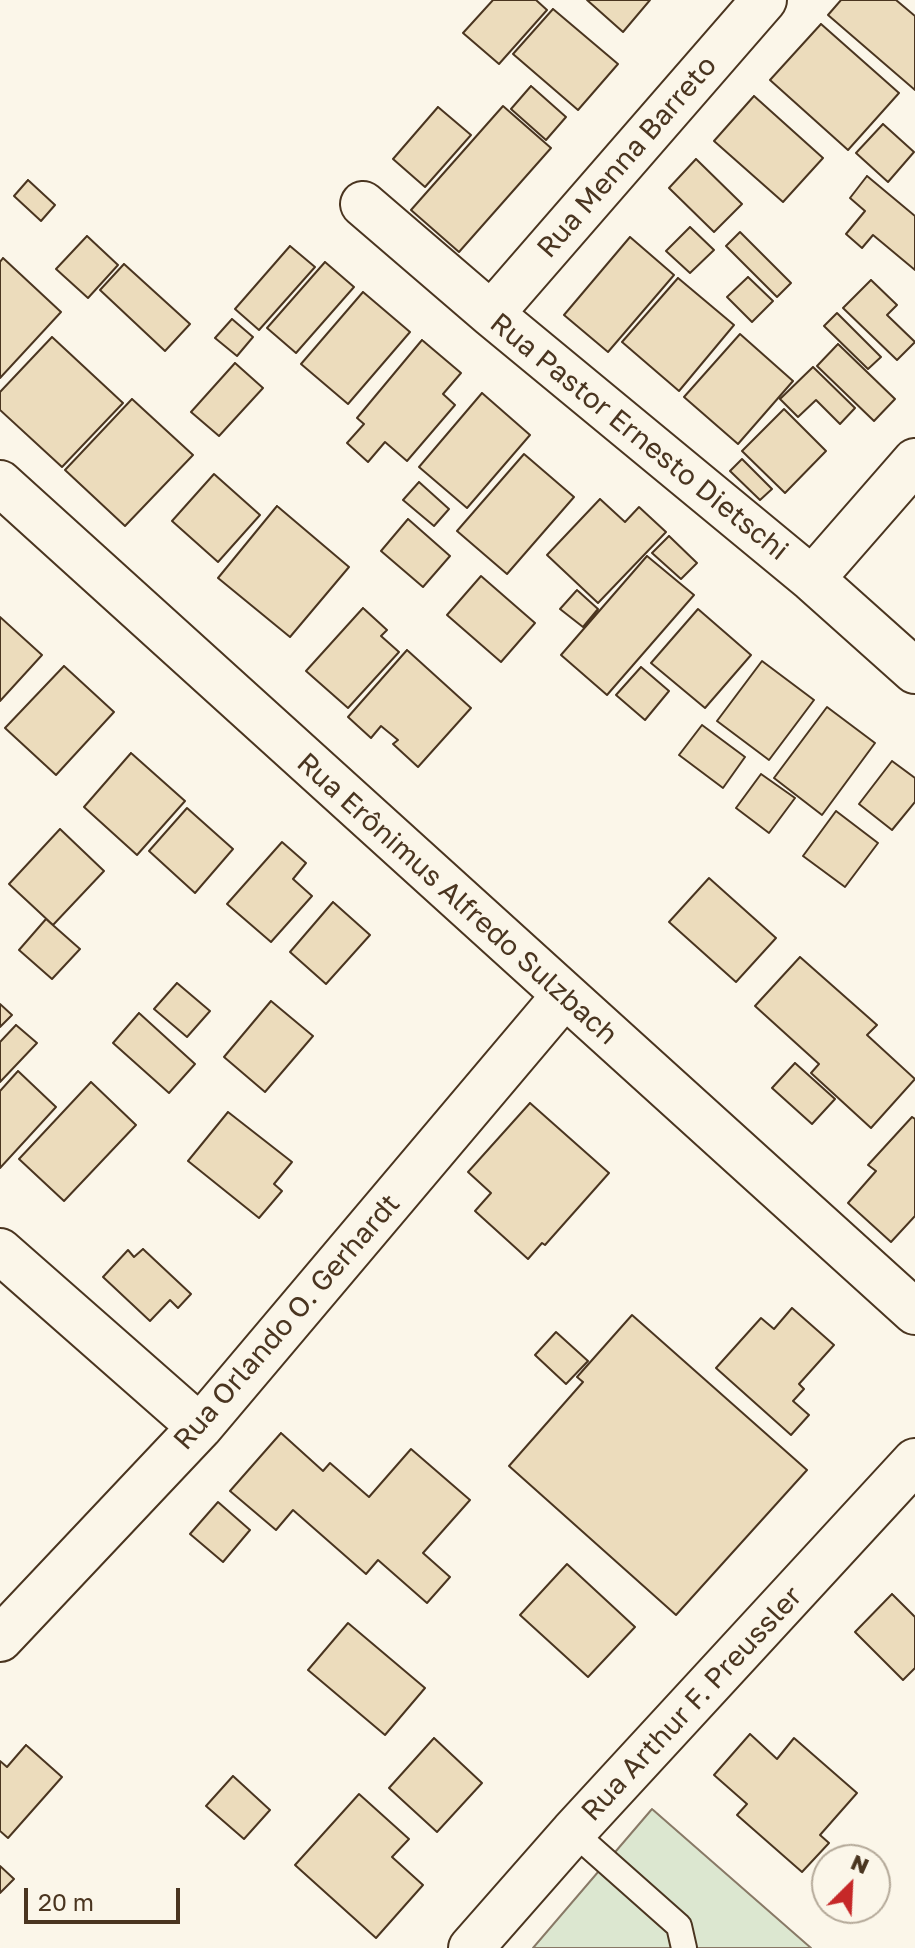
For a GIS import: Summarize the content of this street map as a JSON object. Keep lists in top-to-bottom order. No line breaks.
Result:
{"streets":{"street":["Rua Menna Barreto","Rua Pastor Ernesto Dietschi","Rua Erônimus Alfredo Sulzbach","Rua Orlando O. Gerhardt","Rua Arthur F. Preussler"]},"crossings":[["Rua Menna Barreto","Rua Pastor Ernesto Dietschi"],["Rua Erônimus Alfredo Sulzbach","Rua Orlando O. Gerhardt"]],"scale_bar":"20 m","north":"top right"}
